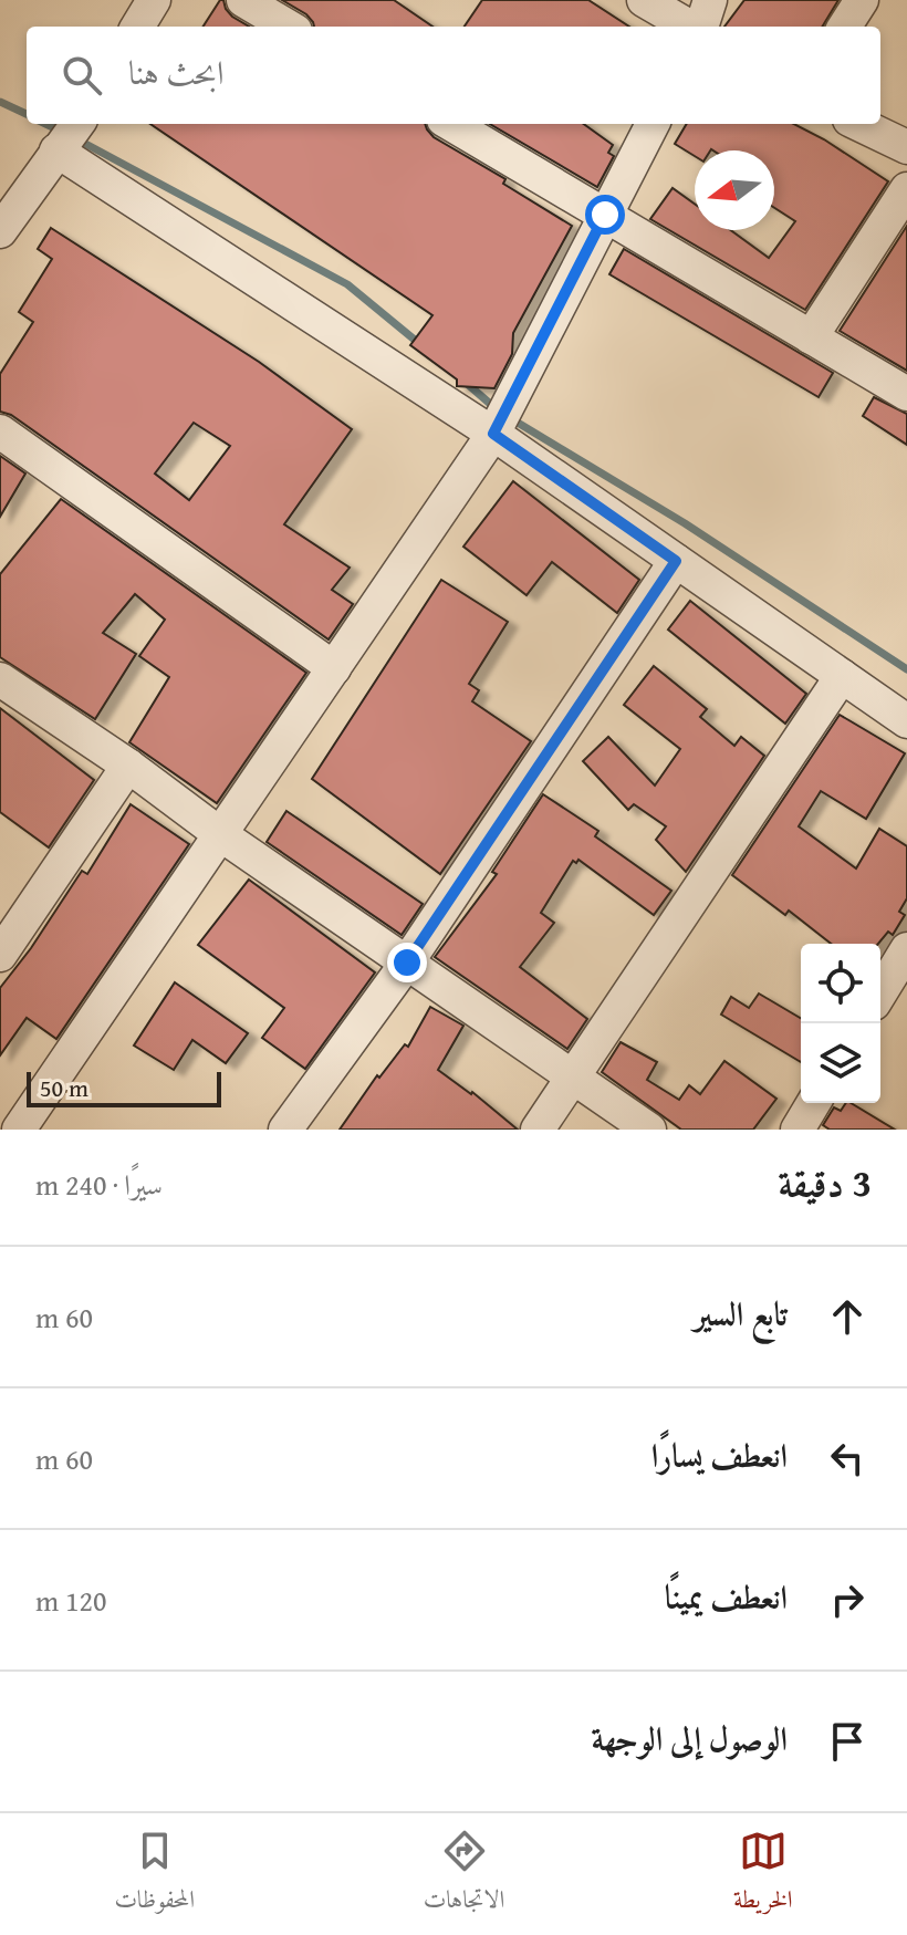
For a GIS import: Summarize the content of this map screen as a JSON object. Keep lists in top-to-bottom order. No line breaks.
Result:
{"scale_bar":"50 m","north":"left","page":{"search":"ابحث هنا","scale":"50 m","heading":["3 دقيقة","سيرًا · 240 m"],"list":[["تابع السير","60 m"],["انعطف يسارًا","60 m"],["انعطف يمينًا","120 m"],"الوصول إلى الوجهة"],"nav":["الخريطة","الاتجاهات","المحفوظات"]}}
